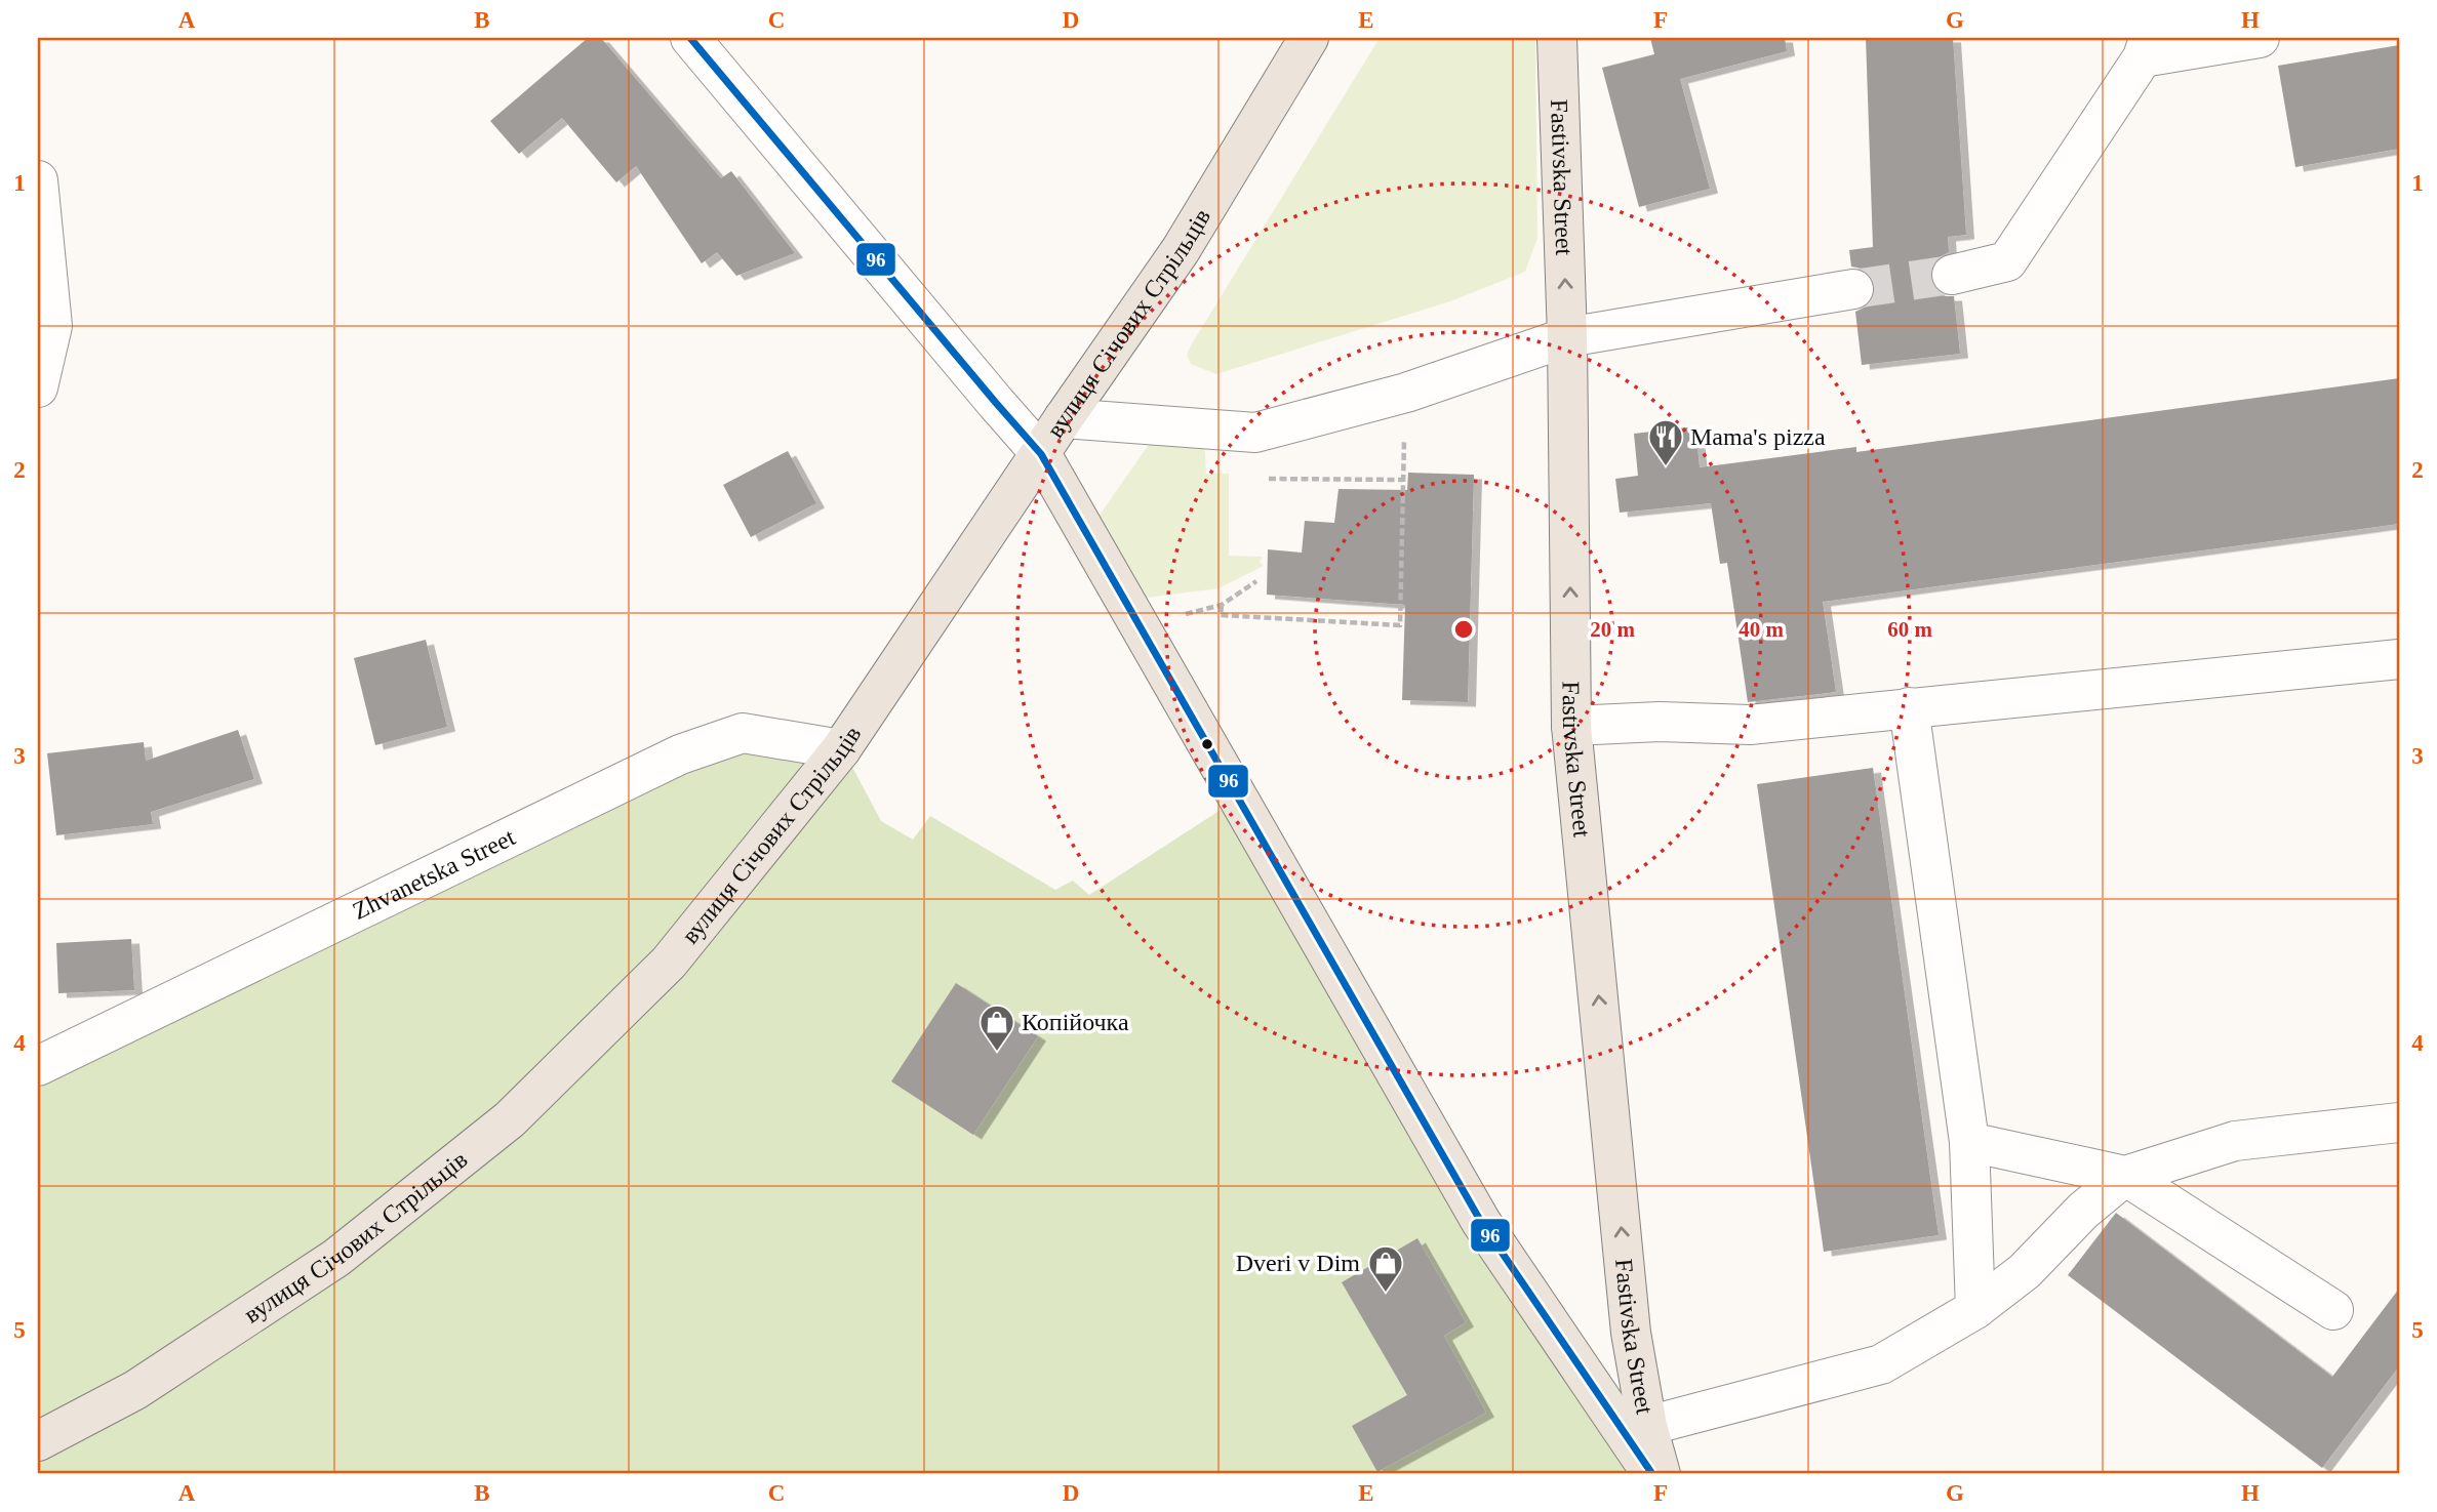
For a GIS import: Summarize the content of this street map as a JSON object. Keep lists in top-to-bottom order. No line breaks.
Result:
{"streets":{"main road":["Fastivska Street","вулиця Січових Стрільців"],"street":["Zhvanetska Street"]},"crossings":[["Fastivska Street","вулиця Січових Стрільців"],["вулиця Січових Стрільців","Zhvanetska Street"]],"one_way":["Fastivska Street"],"places":{"restaurant":["Mama's pizza"],"shop":["Копійочка","Dveri v Dim"]},"lines":["transit line 96"],"grid":{"columns":["A","B","C","D","E","F","G","H"],"rows":["1","2","3","4","5"]},"rings":["20 m","40 m","60 m"]}
